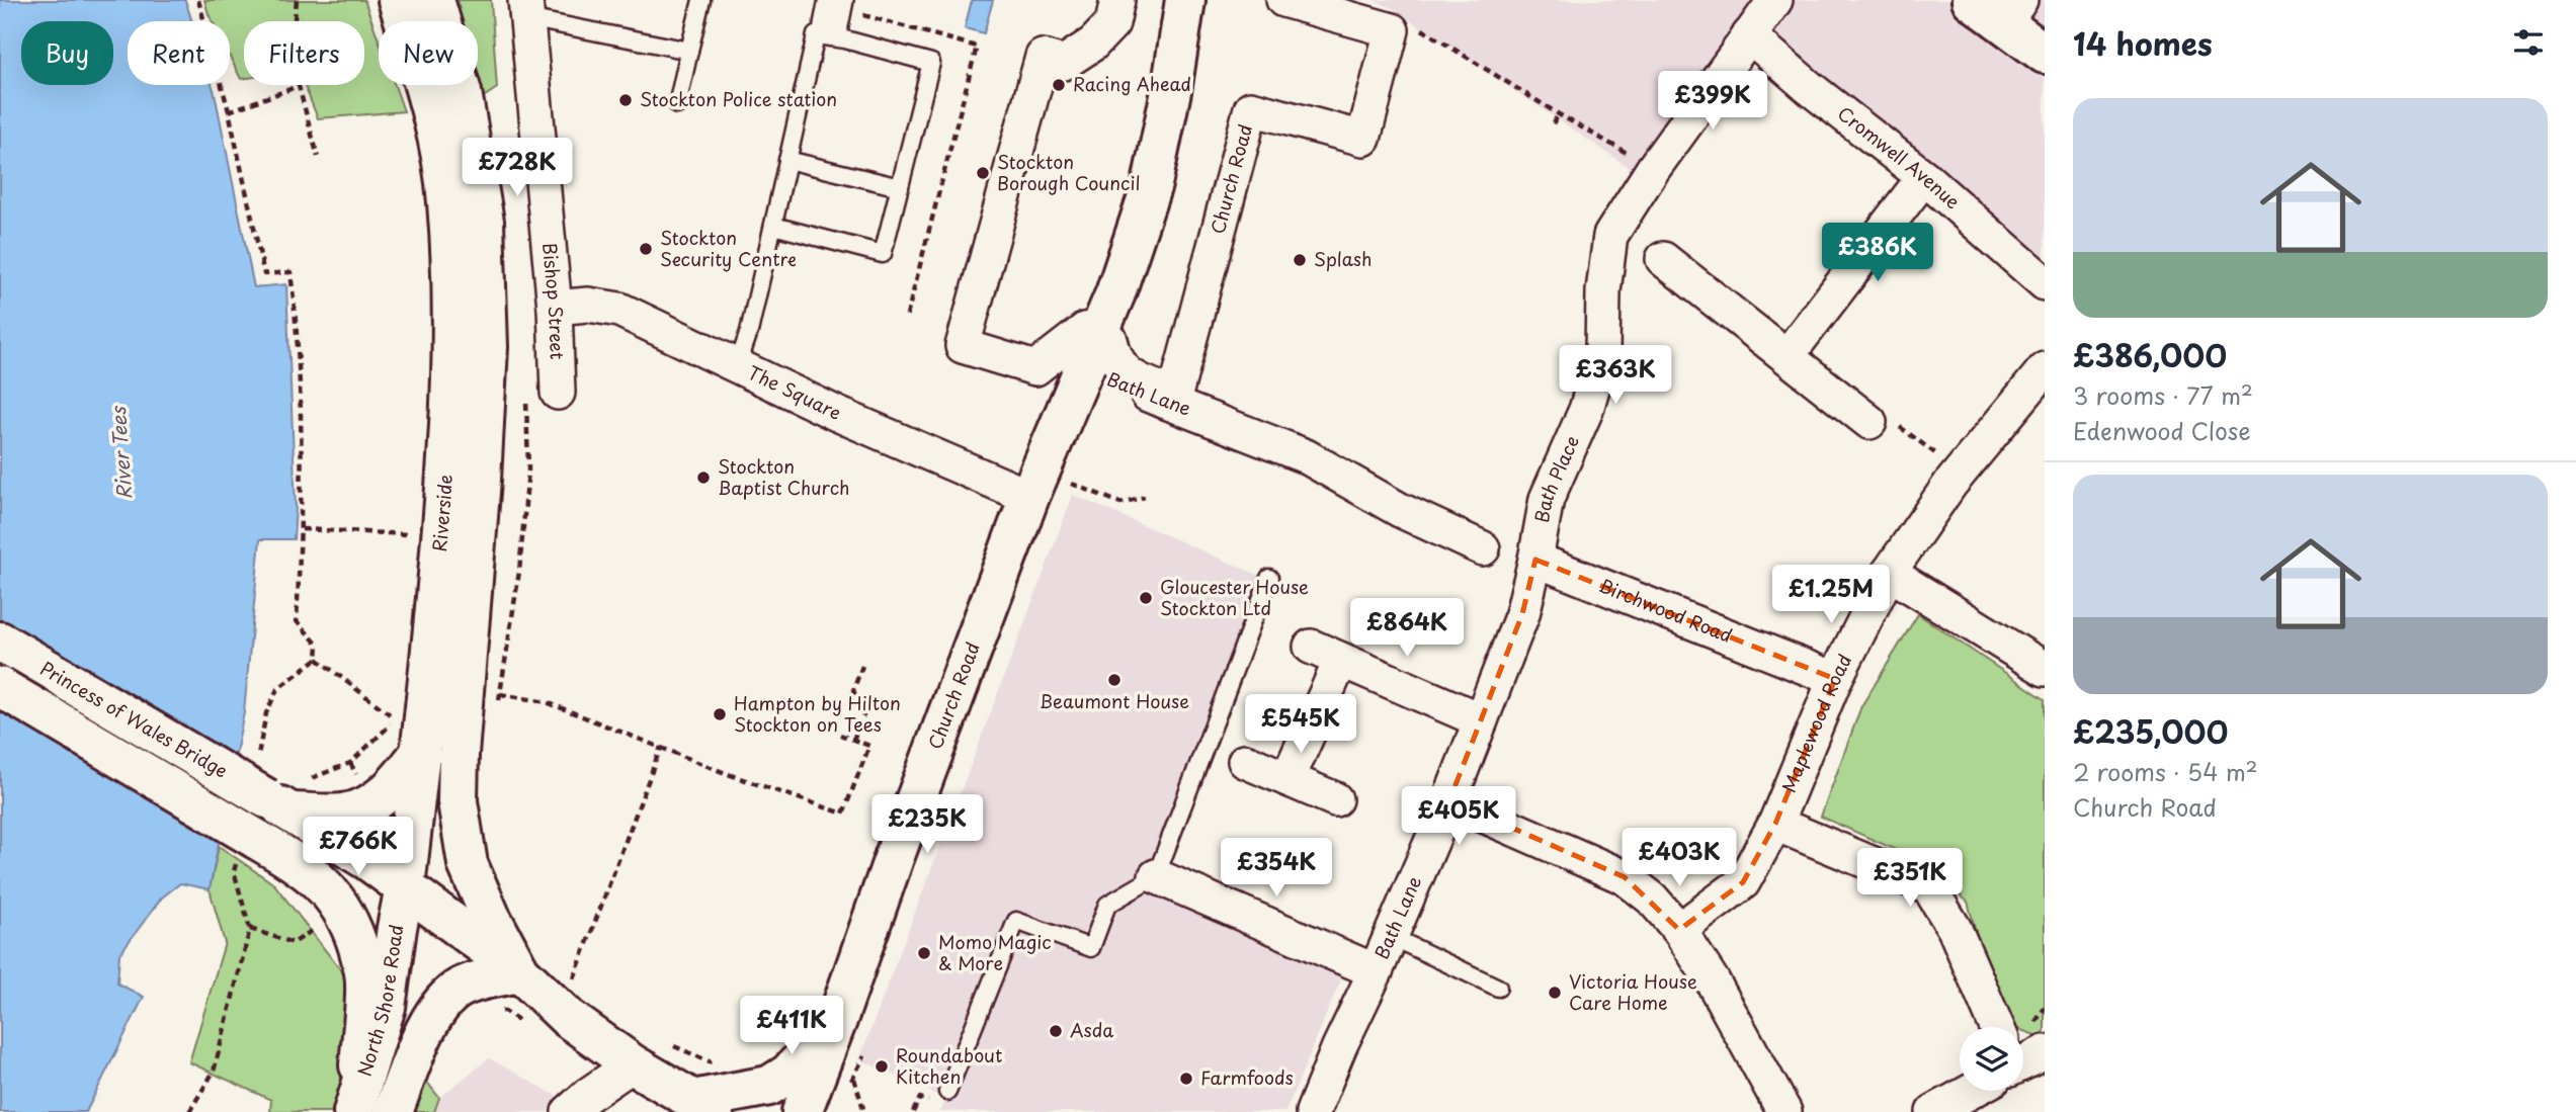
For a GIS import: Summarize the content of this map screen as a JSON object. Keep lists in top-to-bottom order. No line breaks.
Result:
{"streets":{"main road":["Church Road","Riverside","Princess of Wales Bridge","North Shore Road"],"street":["Cromwell Avenue","Bishop Street","The Square","Bath Lane","Bath Place","Birchwood Road","Maplewood Road"]},"crossings":[["Church Road","The Square"],["Church Road","Bath Lane"],["Church Road","Riverside"],["Bishop Street","The Square"],["Bath Lane","Bath Place"],["Bath Lane","Birchwood Road"],["Bath Place","Birchwood Road"],["Riverside","Princess of Wales Bridge"],["Riverside","North Shore Road"],["Birchwood Road","Maplewood Road"],["Princess of Wales Bridge","North Shore Road"]],"water":["River Tees"],"places":["Racing Ahead","Stockton Police station","Stockton Borough Council","Stockton Security Centre","Splash","Stockton Baptist Church","Gloucester House Stockton Ltd","Beaumont House","Hampton by Hilton Stockton on Tees","Momo Magic & More","Victoria House Care Home","Asda","Roundabout Kitchen","Farmfoods"],"page":{"heading":"14 homes","chip":["Buy","Rent","Filters","New"],"price":["£399K","£728K","£386K","£363K","£1.25M","£864K","£545K","£405K","£235K","£766K","£403K","£354K","£351K","£411K"],"list":[{"name":"£386,000","note":"3 rooms · 77 m² · Edenwood Close"},{"name":"£235,000","note":"2 rooms · 54 m² · Church Road"}]}}
